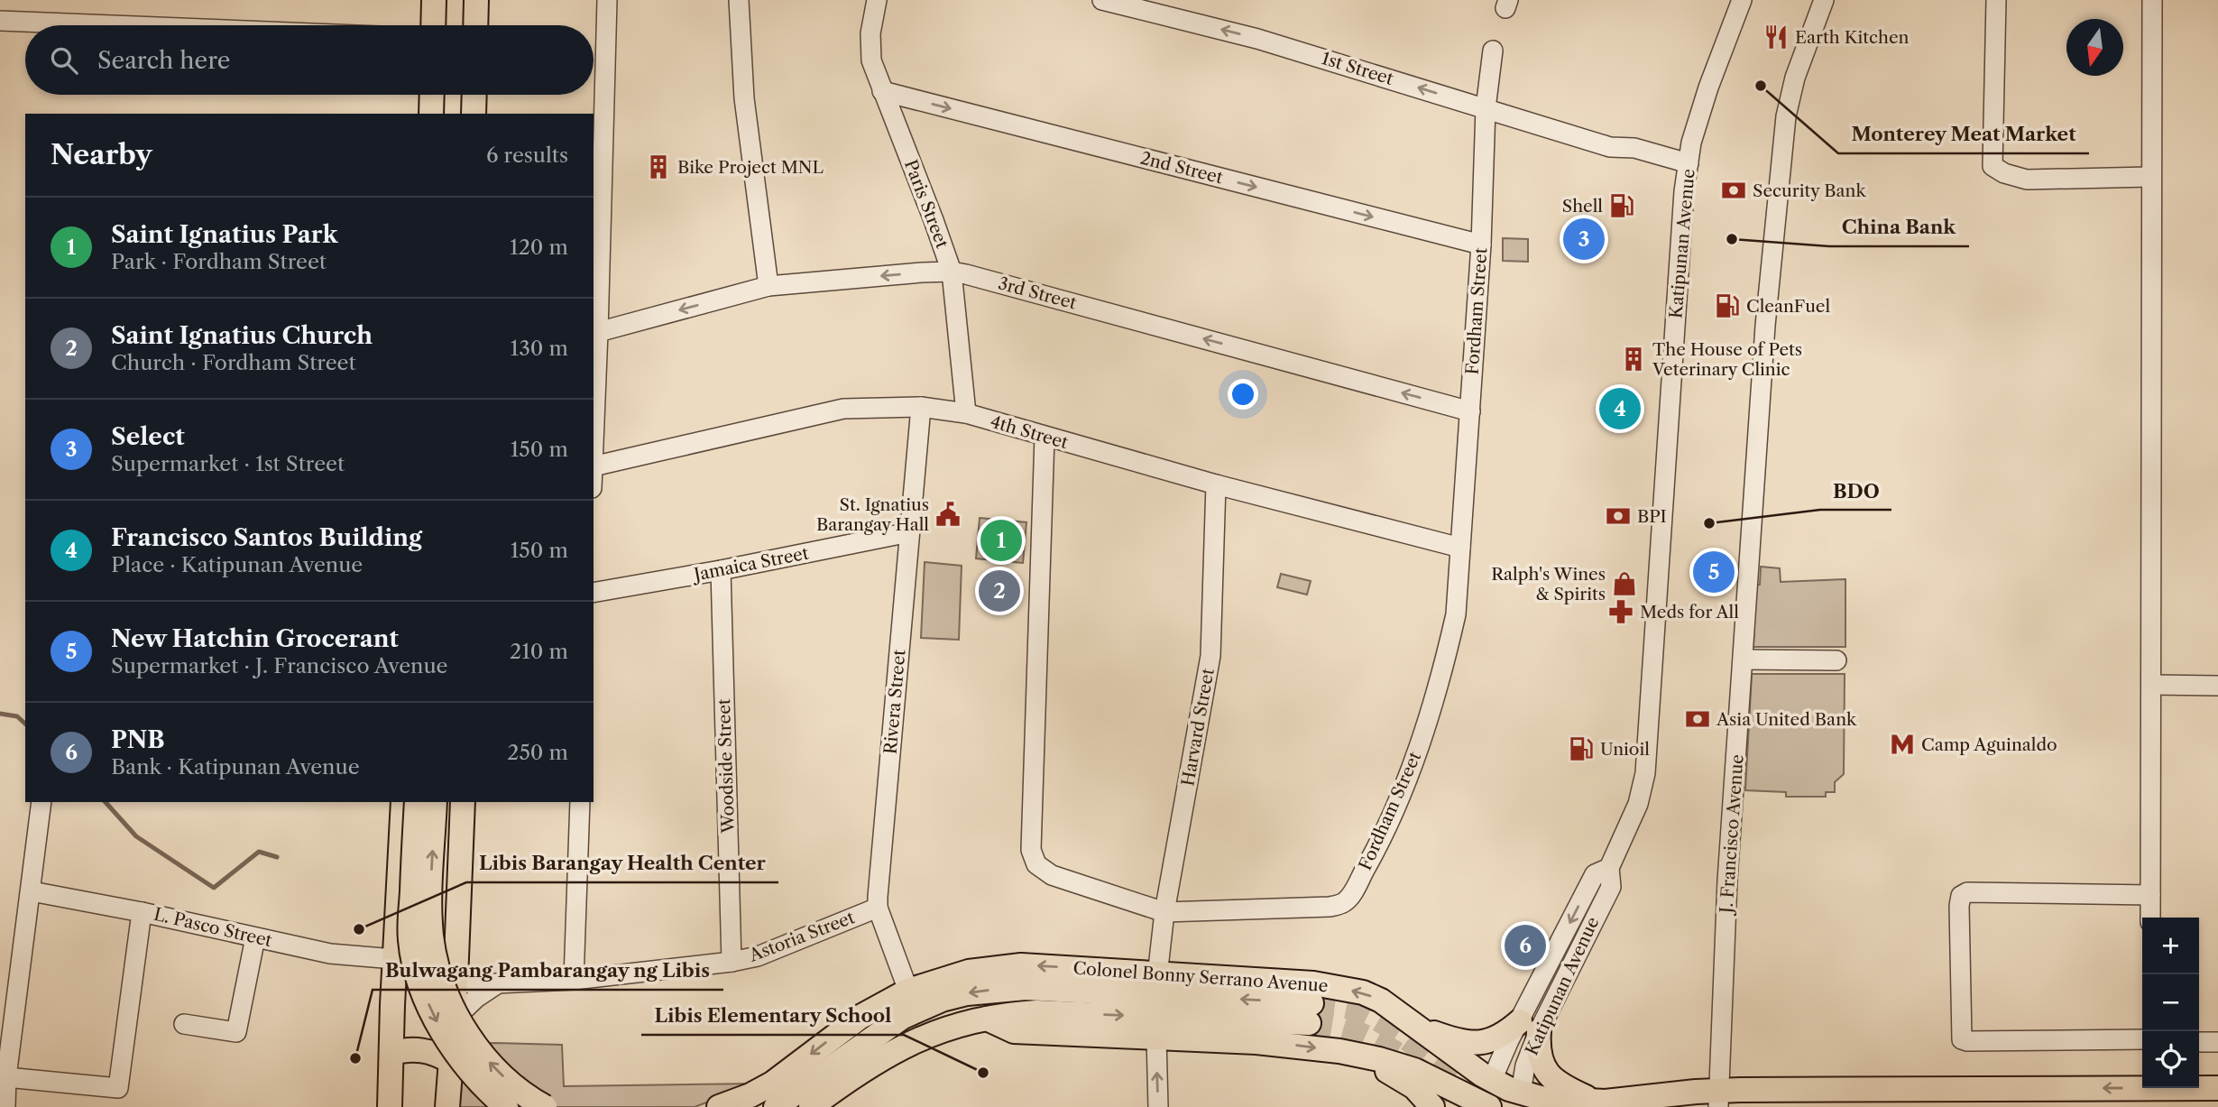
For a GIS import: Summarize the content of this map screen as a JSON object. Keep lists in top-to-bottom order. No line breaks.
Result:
{"streets":{"main road":["Katipunan Avenue","Colonel Bonny Serrano Avenue"],"street":["1st Street","2nd Street","Paris Street","3rd Street","Fordham Street","4th Street","Jamaica Street","Rivera Street","Harvard Street","Woodside Street","J. Francisco Avenue","L. Pasco Street","Astoria Street"]},"crossings":[["1st Street","Katipunan Avenue"],["1st Street","Fordham Street"],["2nd Street","Paris Street"],["2nd Street","Fordham Street"],["Paris Street","3rd Street"],["Paris Street","4th Street"],["Katipunan Avenue","Colonel Bonny Serrano Avenue"],["3rd Street","Fordham Street"],["Fordham Street","4th Street"],["Fordham Street","Harvard Street"],["4th Street","Rivera Street"],["4th Street","Harvard Street"],["Jamaica Street","Rivera Street"],["Jamaica Street","Woodside Street"],["Rivera Street","Astoria Street"],["Rivera Street","Colonel Bonny Serrano Avenue"],["Woodside Street","Astoria Street"],["J. Francisco Avenue","Colonel Bonny Serrano Avenue"]],"one_way":["1st Street","2nd Street","3rd Street"],"places":{"restaurant":["Earth Kitchen"],"other":["Monterey Meat Market","China Bank","BDO","Libis Barangay Health Center","Bulwagang Pambarangay ng Libis","Libis Elementary School"],"building":["Bike Project MNL","The House of Pets Veterinary Clinic"],"bank":["Security Bank","BPI","Asia United Bank"],"fuel station":["Shell","CleanFuel","Unioil"],"public building":["St. Ignatius Barangay Hall"],"shop":["Ralph's Wines & Spirits"],"pharmacy":["Meds for All"],"metro station":["Camp Aguinaldo"]},"north":"bottom","page":{"search":"Search here","heading":["Nearby","6 results"],"list":[{"mark":"1","name":"Saint Ignatius Park","note":"Park · Fordham Street","value":"120 m"},{"mark":"2","name":"Saint Ignatius Church","note":"Church · Fordham Street","value":"130 m"},{"mark":"3","name":"Select","note":"Supermarket · 1st Street","value":"150 m"},{"mark":"4","name":"Francisco Santos Building","note":"Place · Katipunan Avenue","value":"150 m"},{"mark":"5","name":"New Hatchin Grocerant","note":"Supermarket · J. Francisco Avenue","value":"210 m"},{"mark":"6","name":"PNB","note":"Bank · Katipunan Avenue","value":"250 m"}],"pins":["3","4","1","5","2","6"],"map_buttons":["+","−"]}}
